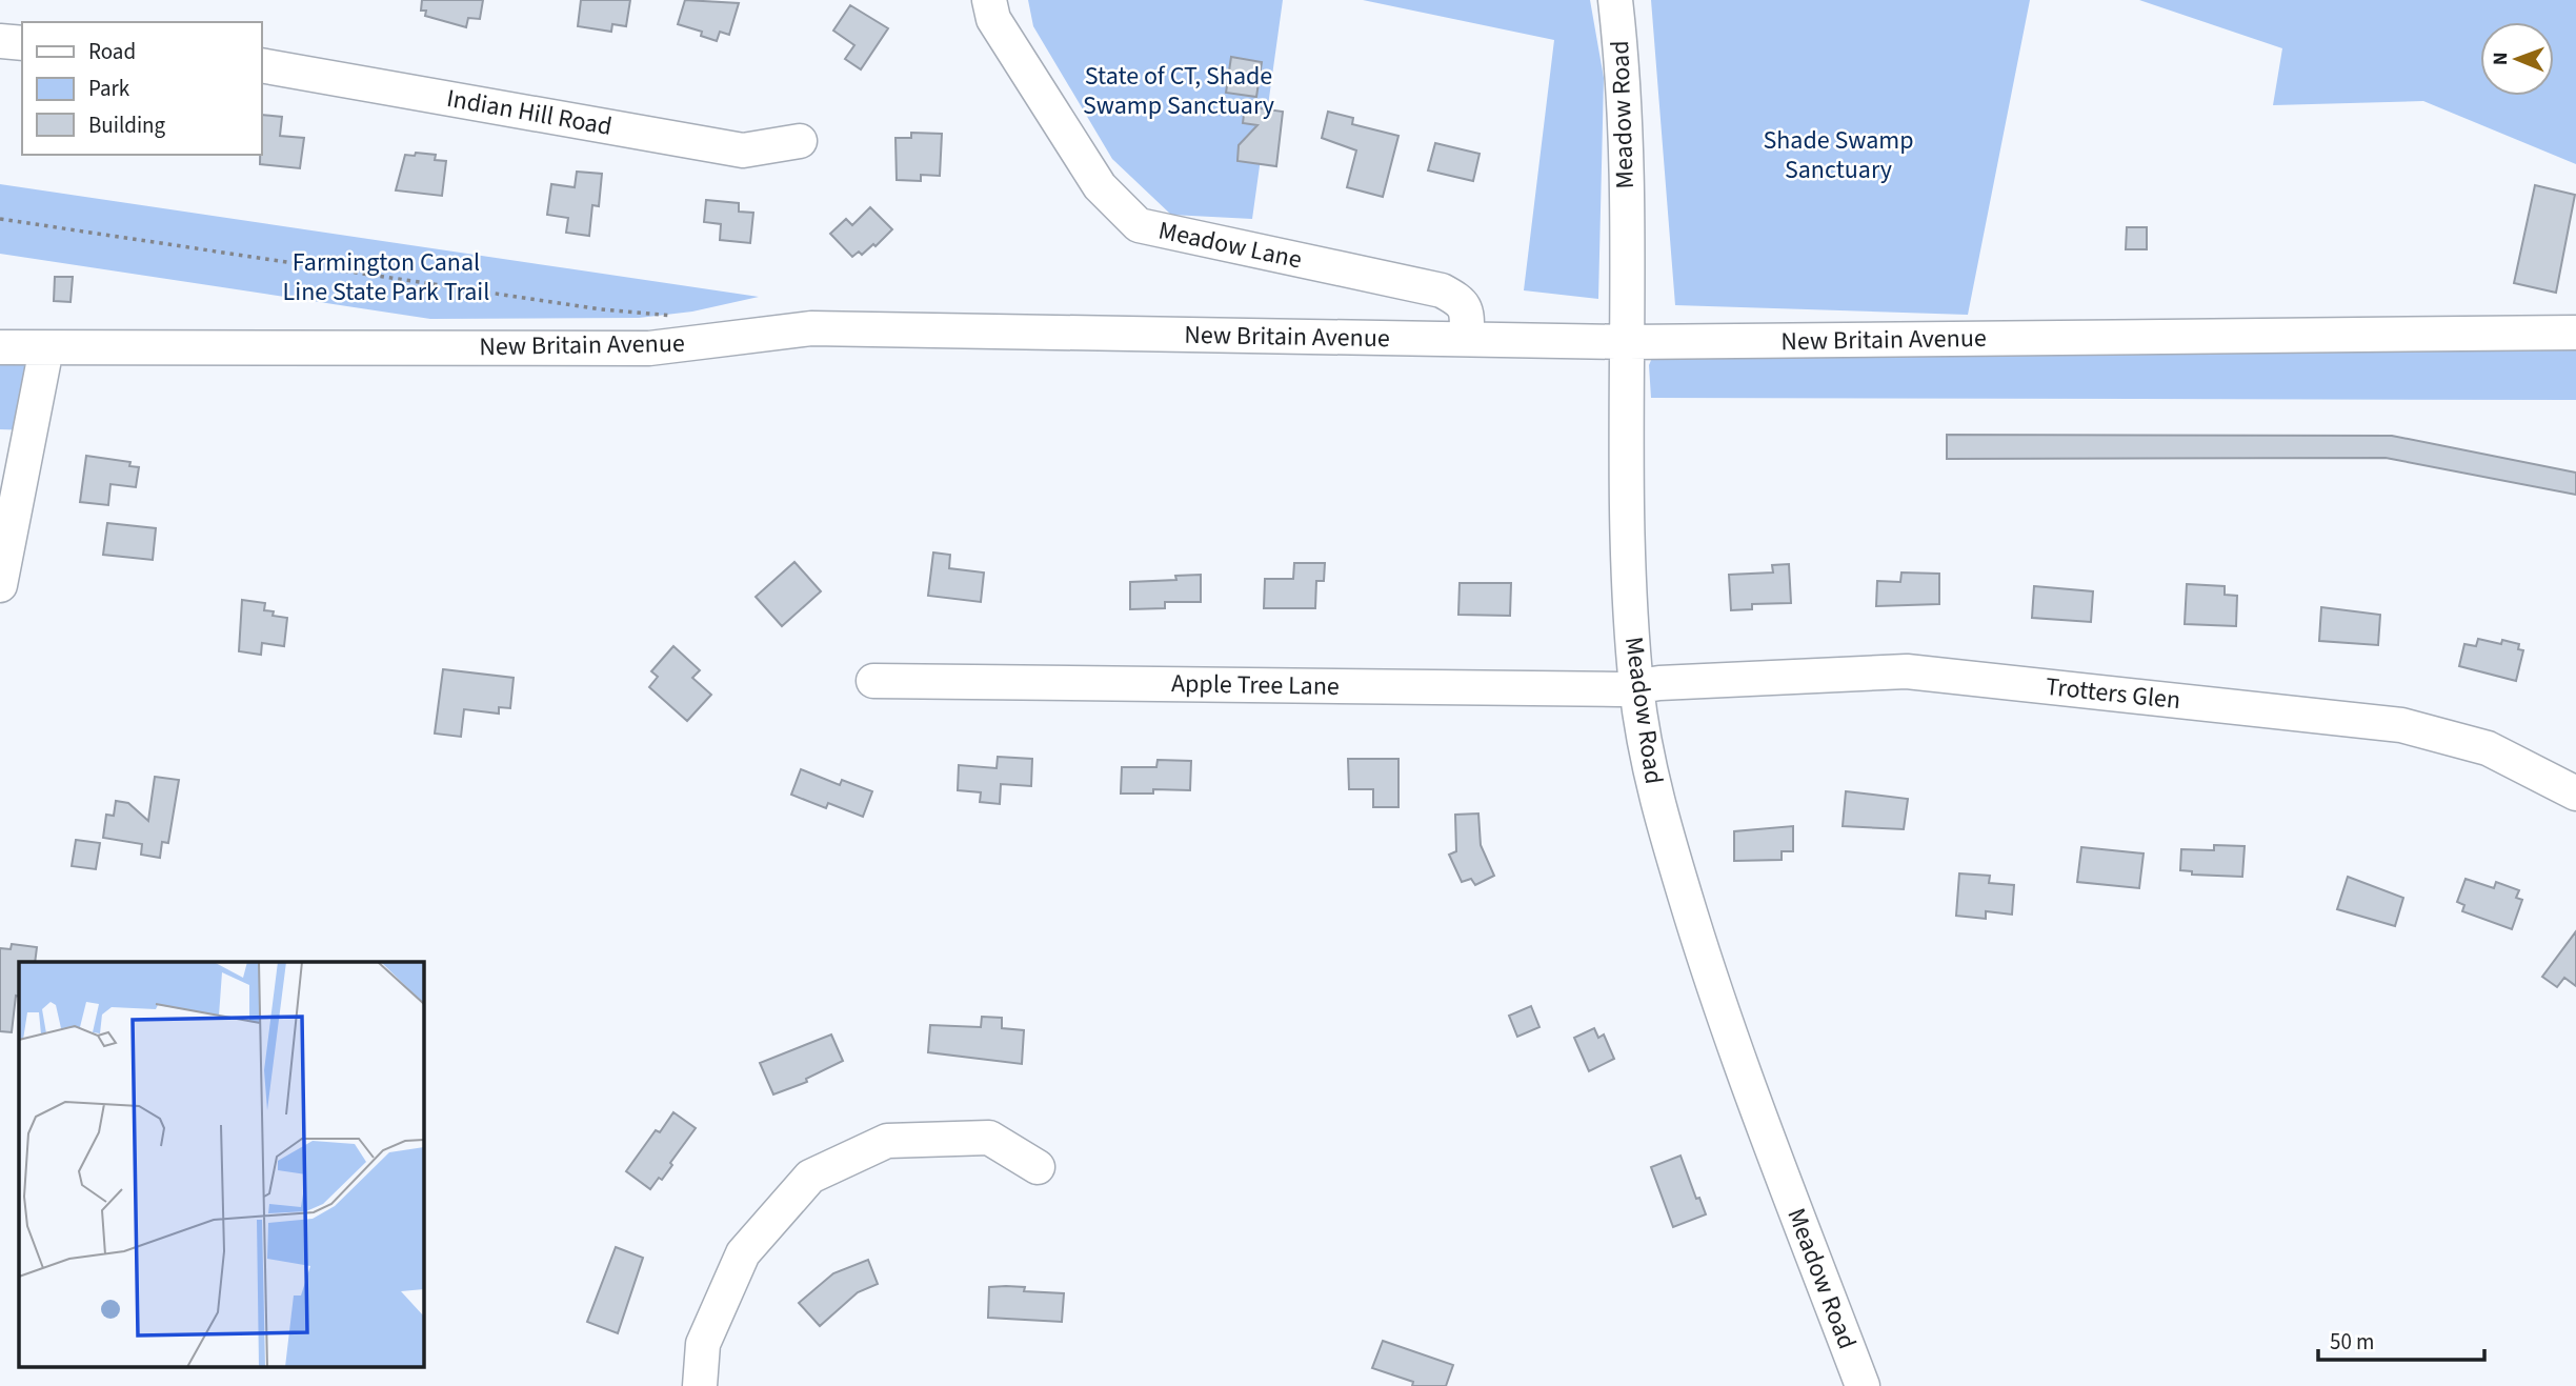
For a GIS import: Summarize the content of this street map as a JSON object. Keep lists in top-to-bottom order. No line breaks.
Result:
{"streets":{"street":["Indian Hill Road","Meadow Road","Meadow Lane","New Britain Avenue","Apple Tree Lane","Trotters Glen"]},"crossings":[["Meadow Road","New Britain Avenue"],["Meadow Road","Apple Tree Lane"],["Meadow Road","Trotters Glen"],["Meadow Lane","New Britain Avenue"],["Apple Tree Lane","Trotters Glen"]],"parks":["State of CT, Shade Swamp Sanctuary","Shade Swamp Sanctuary","Farmington Canal Line State Park Trail"],"legend":["Road","Park","Building"],"scale_bar":"50 m","north":"left"}
